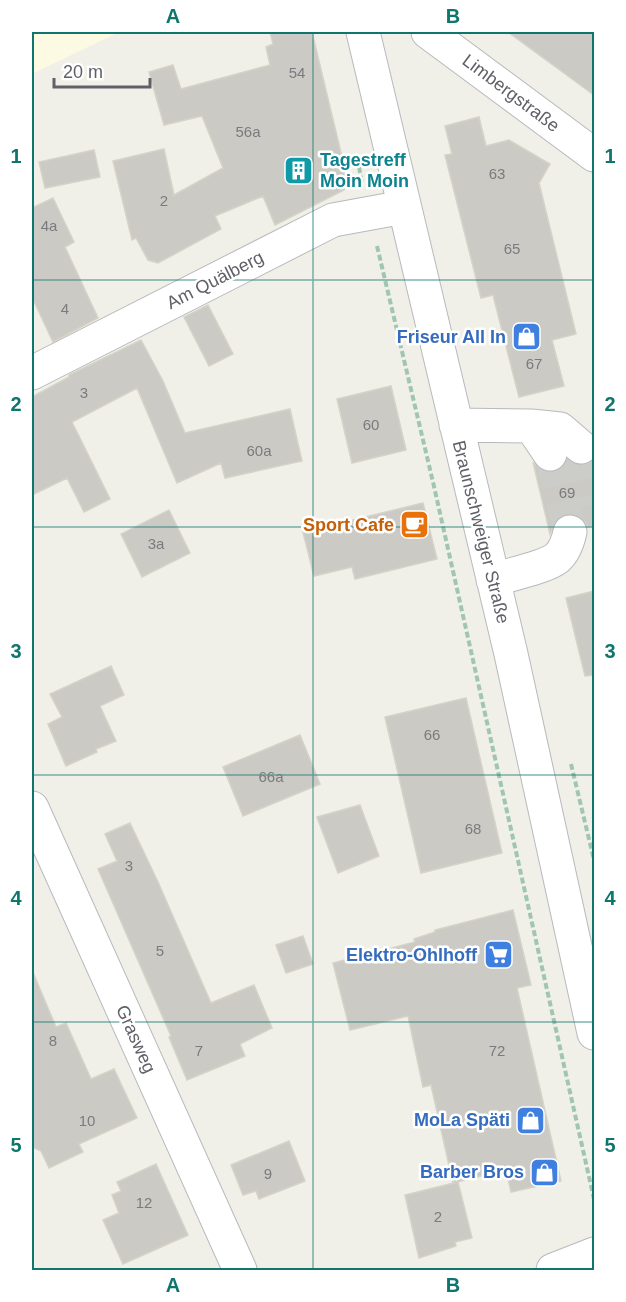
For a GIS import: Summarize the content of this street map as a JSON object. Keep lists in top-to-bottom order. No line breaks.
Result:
{"streets":{"street":["Limbergstraße","Am Quälberg","Braunschweiger Straße","Grasweg"]},"crossings":[["Am Quälberg","Braunschweiger Straße"]],"places":{"building":["Tagestreff Moin Moin"],"shop":["Friseur All In","MoLa Späti","Barber Bros"],"cafe":["Sport Cafe"],"supermarket":["Elektro-Ohlhoff"]},"house_numbers":["54","56a","63","2","4a","65","4","67","3","60","60a","69","3a","66","66a","68","3","5","8","7","72","10","9","12","2"],"scale_bar":"20 m","grid":{"columns":["A","B"],"rows":["1","2","3","4","5"]}}
